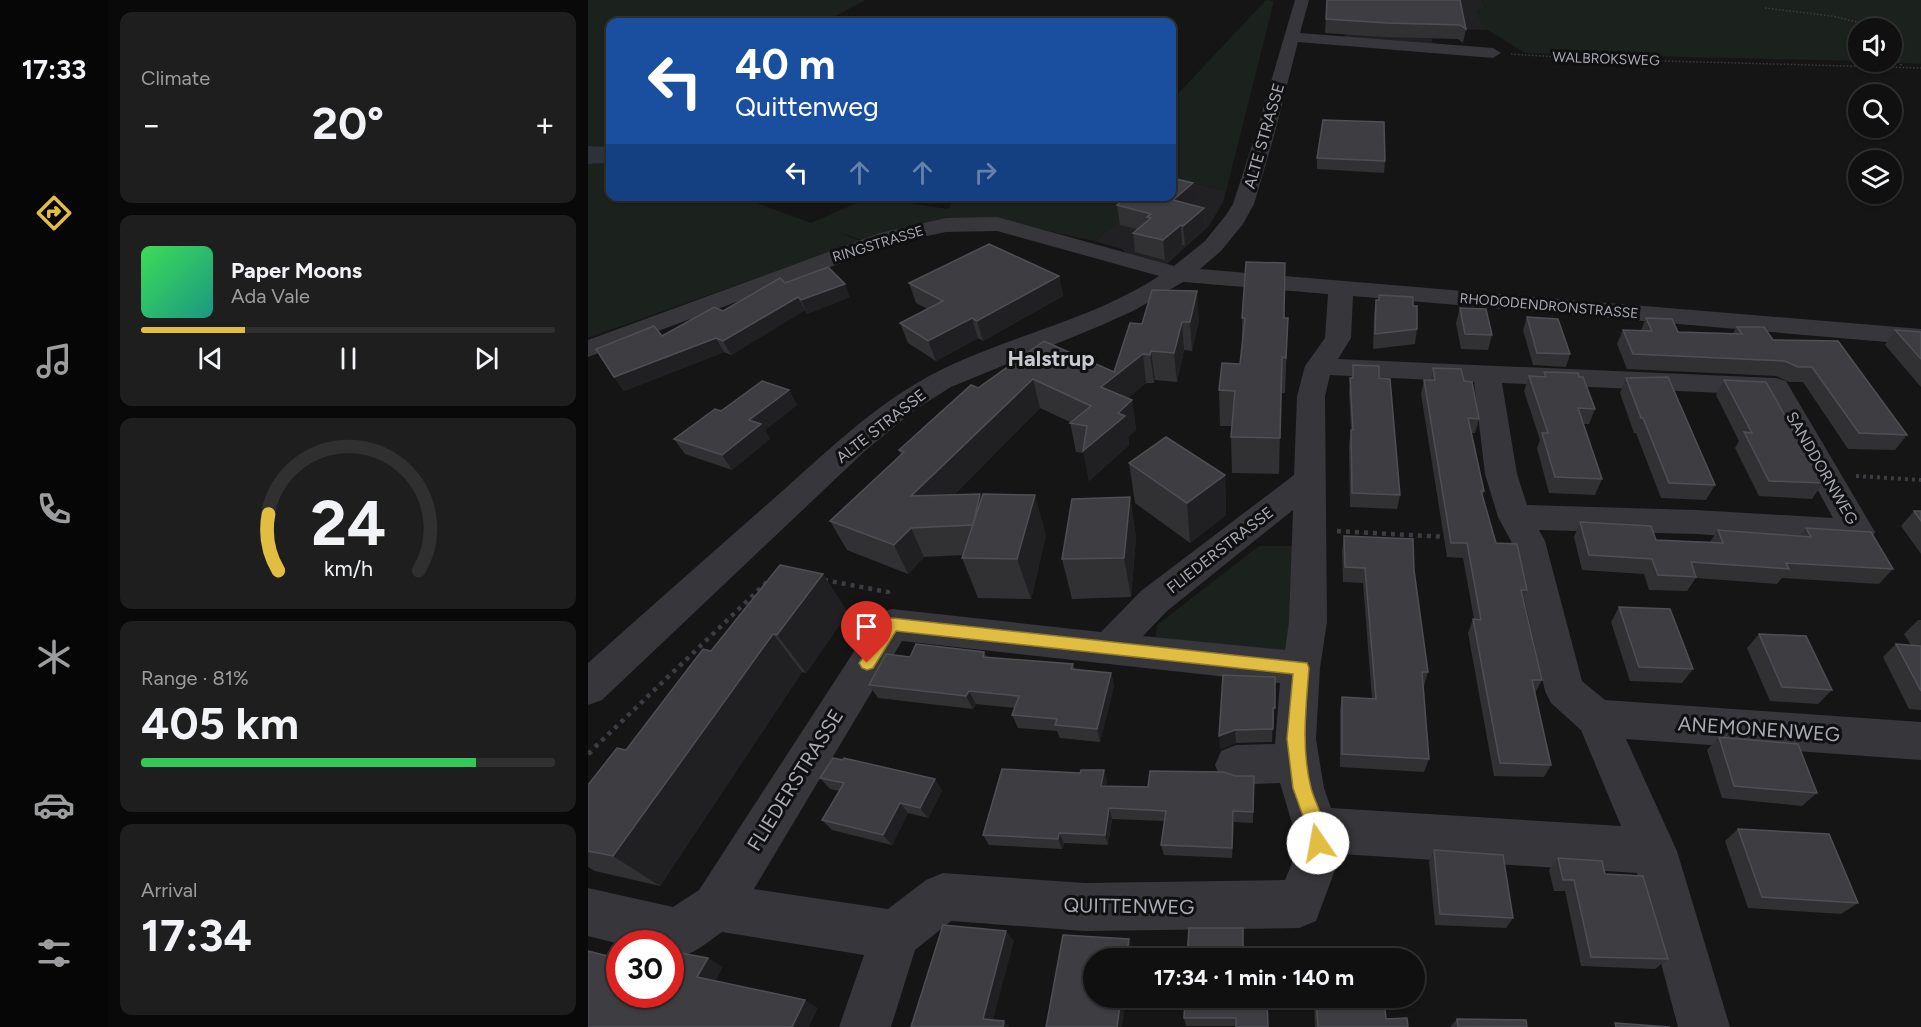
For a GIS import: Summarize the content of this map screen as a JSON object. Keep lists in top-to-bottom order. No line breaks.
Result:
{"streets":{"street":["ALTE STRASSE","RINGSTRASSE","RHODODENDRONSTRASSE","SANDDORNWEG","FLIEDERSTRASSE","ANEMONENWEG","QUITTENWEG"],"path":["WALBROKSWEG"]},"crossings":[["ALTE STRASSE","RINGSTRASSE"],["ALTE STRASSE","RHODODENDRONSTRASSE"],["RINGSTRASSE","RHODODENDRONSTRASSE"]],"districts":["Halstrup"],"page":{"tabs":"17:33","tile":["Climate",["Range · 81%","405 km"],["Arrival","17:34"]],"turn":["40 m","Quittenweg"],"heat":["−","20°","+"],"song":["Paper Moons","Ada Vale"],"limit":"30","trip":"17:34 · 1 min · 140 m","gauge":["24","km/h"]}}
